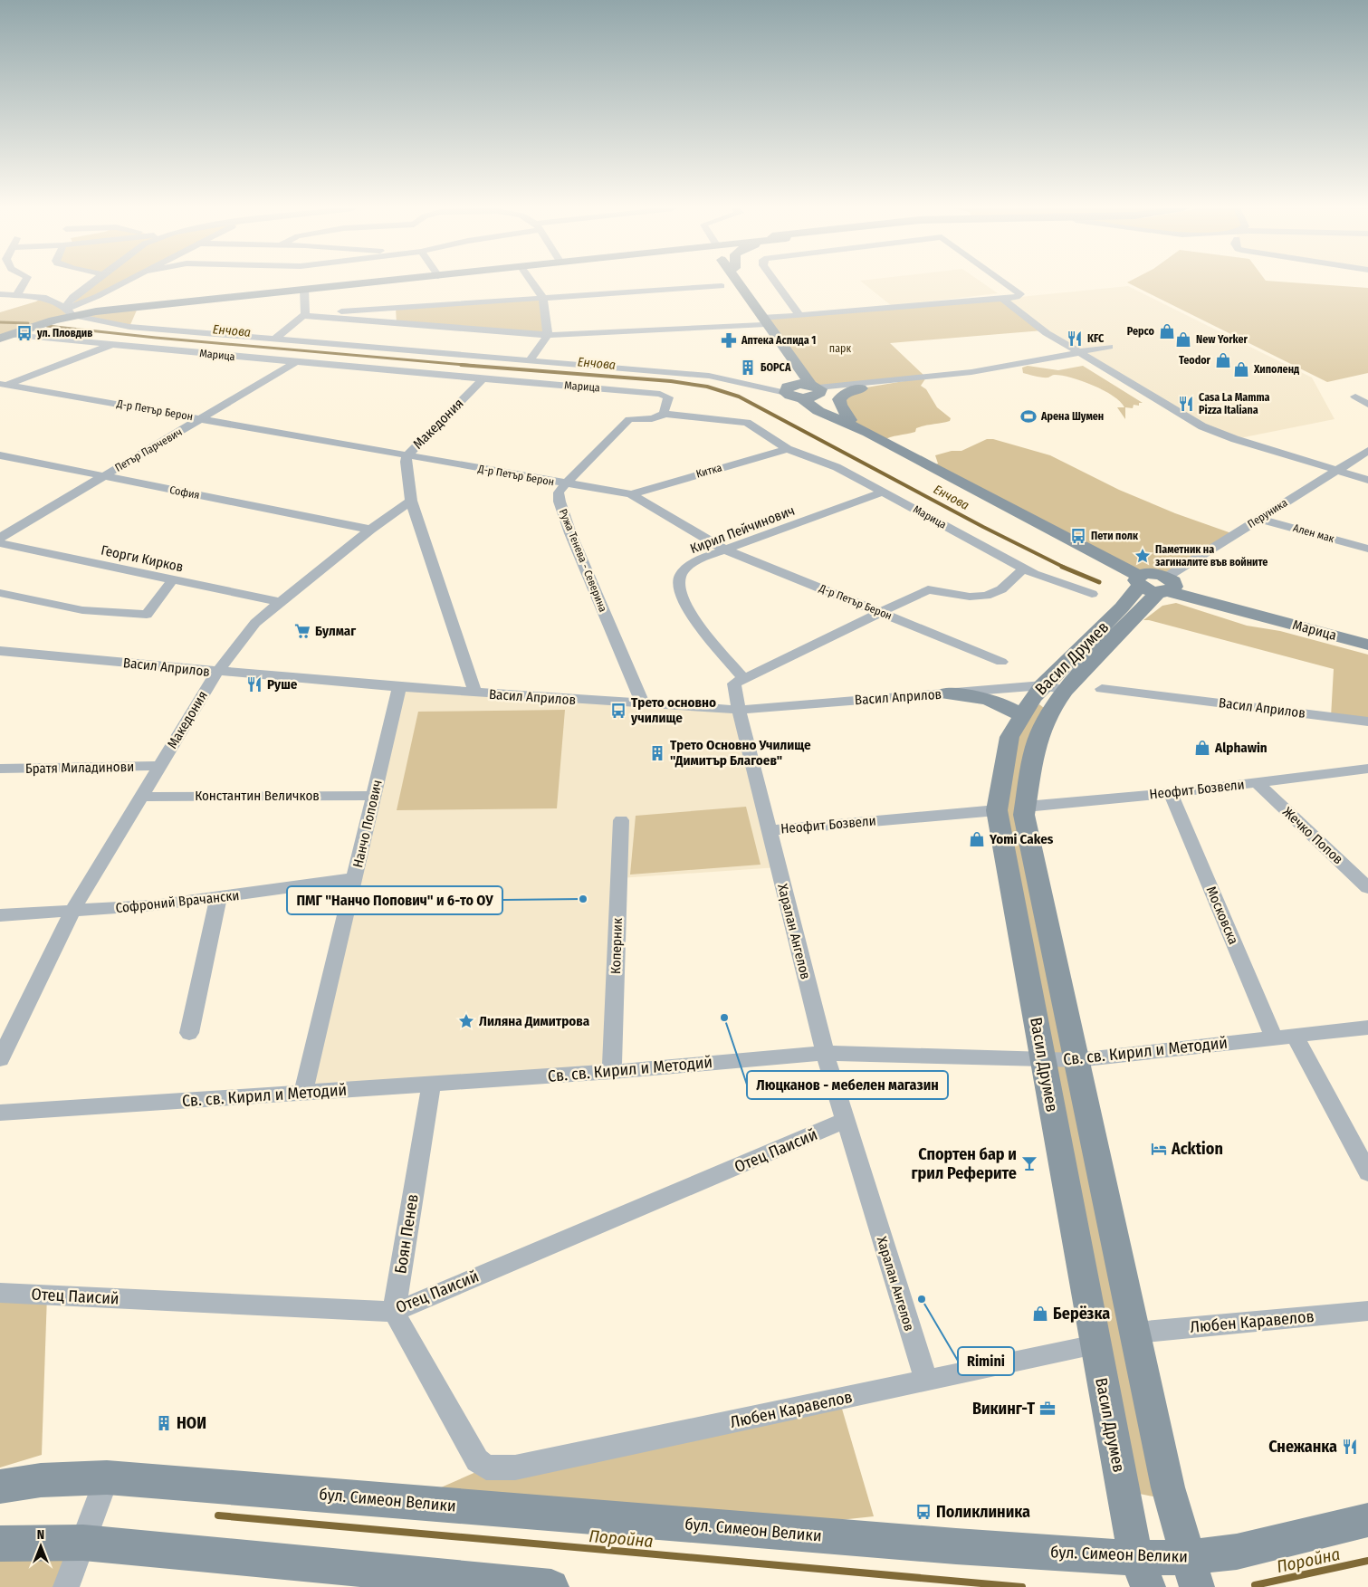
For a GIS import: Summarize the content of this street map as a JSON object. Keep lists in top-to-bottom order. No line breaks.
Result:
{"streets":{"main road":["Марица","Васил Друмев","бул. Симеон Велики"],"street":["Д-р Петър Берон","Македония","Петър Парчевич","Китка","София","Перуника","Кирил Пейчинович","Ален мак","Георги Кирков","Ружа Тенева - Северина","Васил Априлов","Братя Миладинови","Неофит Бозвели","Константин Величков","Нанчо Попович","Жечко Попов","Софроний Врачански","Московска","Харалан Ангелов","Коперник","Св. св. Кирил и Методий","Отец Паисий","Боян Пенев","Любен Каравелов"]},"crossings":[["Марица","Македония"],["Марица","Петър Парчевич"],["Марица","Китка"],["Марица","Перуника"],["Марица","Кирил Пейчинович"],["Марица","Васил Друмев"],["Д-р Петър Берон","Македония"],["Д-р Петър Берон","Петър Парчевич"],["Д-р Петър Берон","Китка"],["Д-р Петър Берон","Кирил Пейчинович"],["Д-р Петър Берон","Ружа Тенева - Северина"],["Македония","София"],["Македония","Георги Кирков"],["Македония","Васил Априлов"],["Македония","Братя Миладинови"],["Македония","Константин Величков"],["Македония","Софроний Врачански"],["Петър Парчевич","София"],["Перуника","Ален мак"],["Перуника","Васил Друмев"],["Кирил Пейчинович","Харалан Ангелов"],["Ружа Тенева - Северина","Васил Априлов"],["Васил Друмев","Васил Априлов"],["Васил Друмев","Неофит Бозвели"],["Васил Друмев","Св. св. Кирил и Методий"],["Васил Друмев","Любен Каравелов"],["Васил Друмев","бул. Симеон Велики"],["Васил Априлов","Нанчо Попович"],["Васил Априлов","Харалан Ангелов"],["Неофит Бозвели","Жечко Попов"],["Неофит Бозвели","Московска"],["Неофит Бозвели","Харалан Ангелов"],["Константин Величков","Нанчо Попович"],["Нанчо Попович","Софроний Врачански"],["Нанчо Попович","Св. св. Кирил и Методий"],["Московска","Св. св. Кирил и Методий"],["Харалан Ангелов","Св. св. Кирил и Методий"],["Харалан Ангелов","Отец Паисий"],["Харалан Ангелов","Любен Каравелов"],["Коперник","Св. св. Кирил и Методий"],["Св. св. Кирил и Методий","Боян Пенев"],["Отец Паисий","Боян Пенев"],["Отец Паисий","Любен Каравелов"],["Боян Пенев","Любен Каравелов"]],"water":["Енчова","Поройна"],"parks":["парк"],"places":{"shop":["Pepco","New Yorker","Teodor","Хиполенд","Alphawin","Yomi Cakes","Берёзка"],"bus stop":["ул. Пловдив","Пети полк","Трето основно училище","Поликлиника"],"restaurant":["KFC","Casa La Mamma Pizza Italiana","Руше","Снежанка"],"pharmacy":["Аптека Аспида 1"],"building":["БОРСА","Трето Основно Училище \"Димитър Благоев\"","НОИ"],"sports":["Арена Шумен"],"place":["Паметник на загиналите във войните","Лиляна Димитрова"],"supermarket":["Булмаг"],"other":["ПМГ \"Нанчо Попович\" и 6-то ОУ","Люцканов - мебелен магазин","Rimini"],"hotel":["Acktion"],"bar":["Спортен бар и грил Реферите"],"office":["Викинг-Т"]},"north":"top"}
